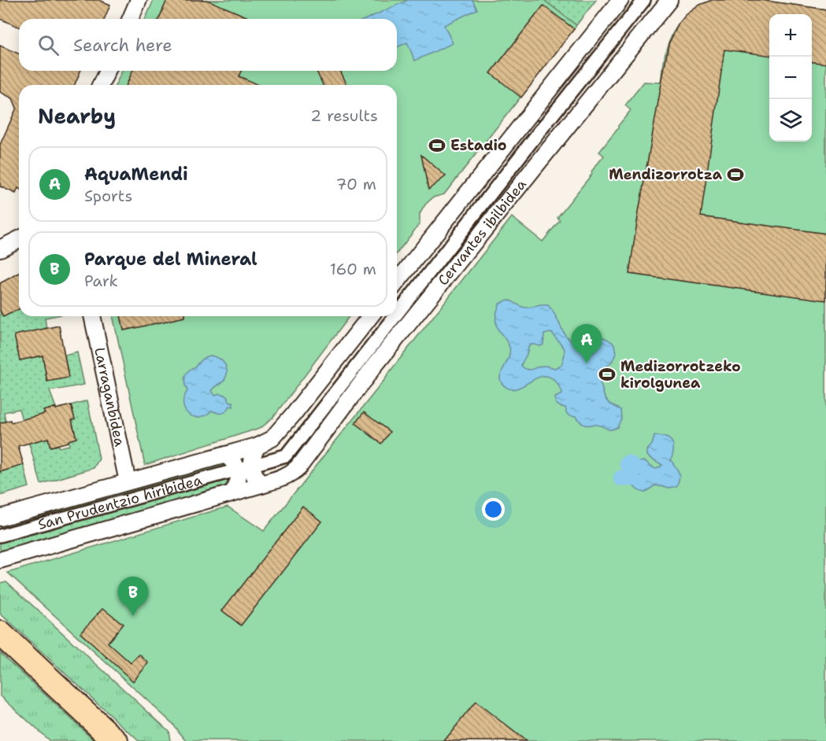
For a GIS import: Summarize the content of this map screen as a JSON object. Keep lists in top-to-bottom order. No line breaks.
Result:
{"streets":{"street":["Cervantes ibilbidea","Larraganbidea","San Prudentzio hiribidea"]},"crossings":[["Cervantes ibilbidea","San Prudentzio hiribidea"],["Larraganbidea","San Prudentzio hiribidea"]],"places":{"sports":["Estadio","Mendizorrotza","Medizorrotzeko kirolgunea"]},"page":{"map_buttons":["+","−"],"search":"Search here","heading":["Nearby","2 results"],"list":[{"mark":"A","name":"AquaMendi","note":"Sports","value":"70 m"},{"mark":"B","name":"Parque del Mineral","note":"Park","value":"160 m"}],"pins":["A","B"]}}
